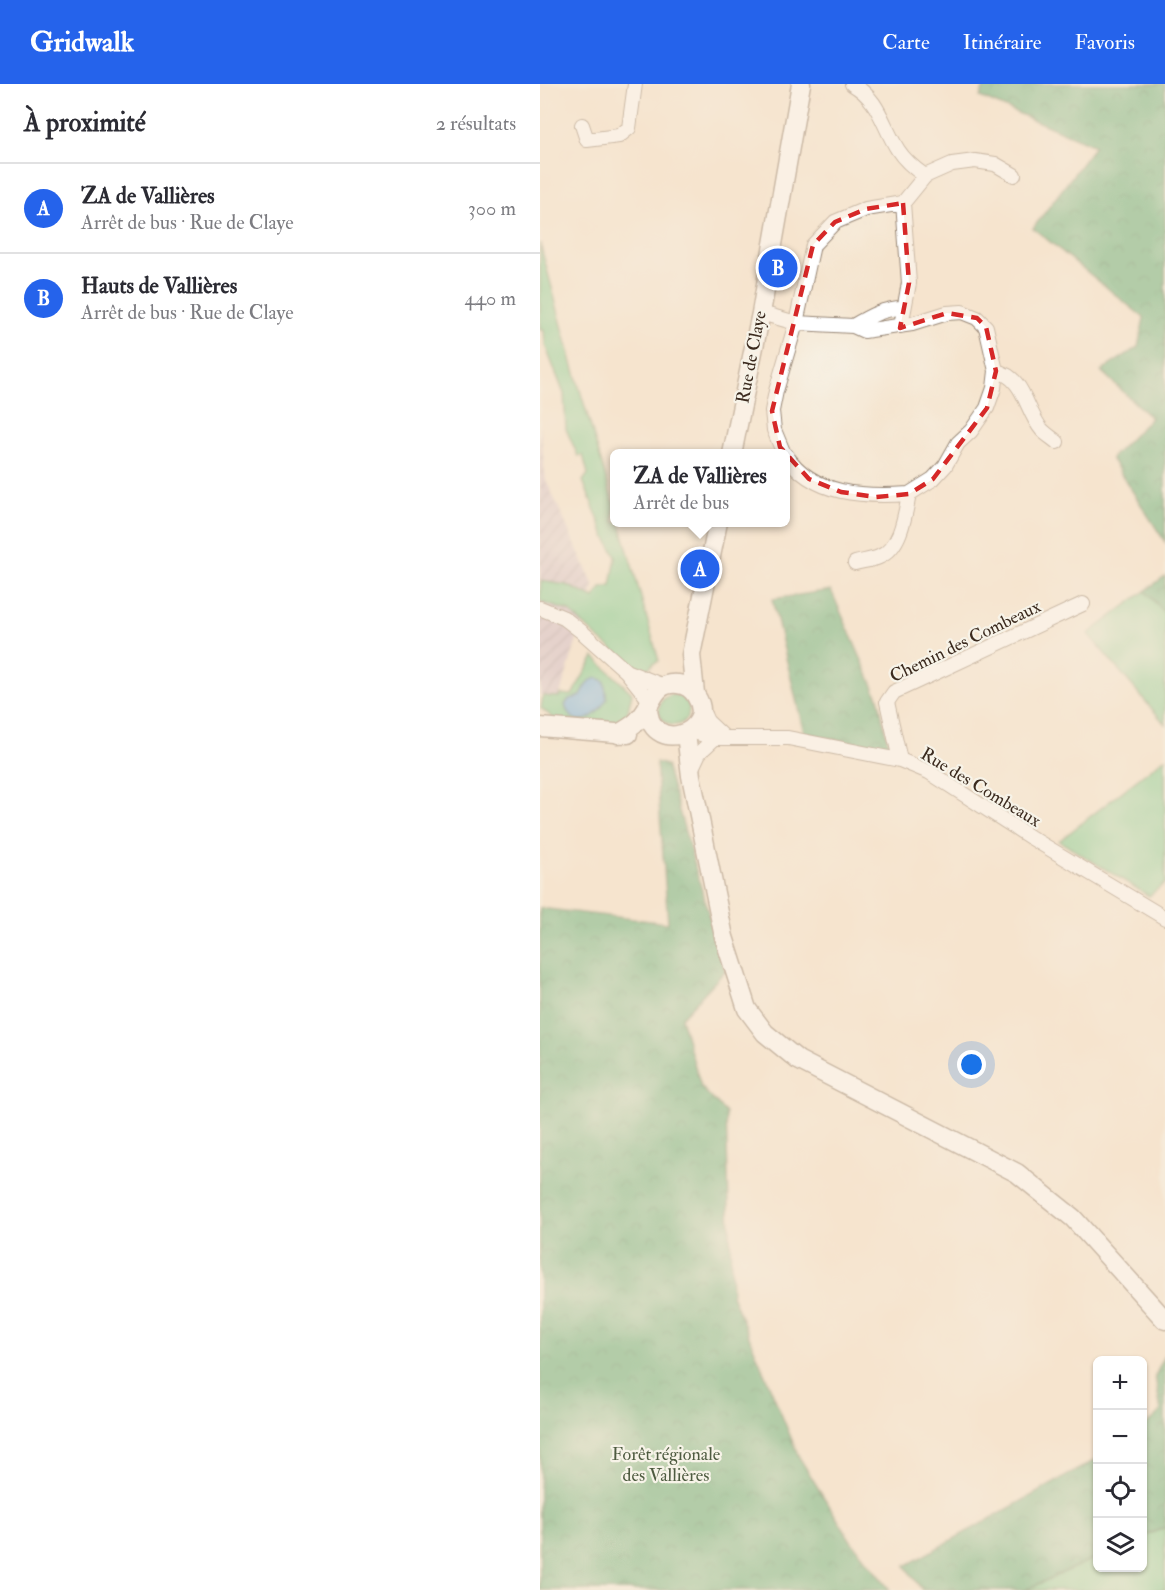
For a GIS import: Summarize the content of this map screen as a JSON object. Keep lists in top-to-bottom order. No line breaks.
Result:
{"streets":{"street":["Rue de Claye","Chemin des Combeaux","Rue des Combeaux"]},"crossings":[["Chemin des Combeaux","Rue des Combeaux"]],"parks":["Forêt régionale des Vallières"],"page":{"header":"Gridwalk","nav":["Carte","Itinéraire","Favoris"],"heading":["À proximité","2 résultats"],"list":[{"mark":"A","name":"ZA de Vallières","note":"Arrêt de bus · Rue de Claye","value":"300 m"},{"mark":"B","name":"Hauts de Vallières","note":"Arrêt de bus · Rue de Claye","value":"440 m"}],"pins":["B","A"],"popup":["ZA de Vallières","Arrêt de bus"],"map_buttons":["+","−"]}}
